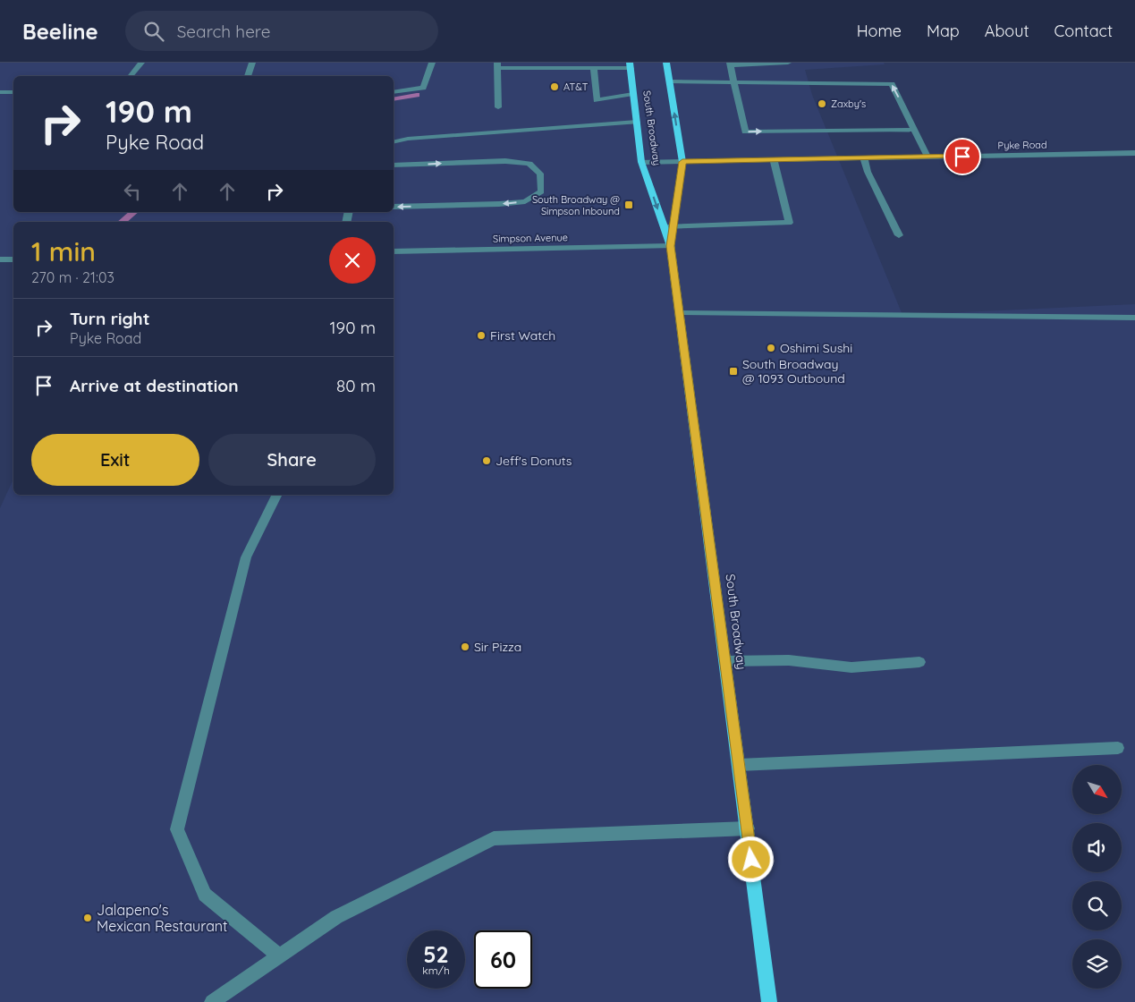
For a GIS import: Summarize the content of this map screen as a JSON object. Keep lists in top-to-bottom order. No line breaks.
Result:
{"streets":{"main road":["South Broadway"],"street":["Pyke Road","Simpson Avenue"]},"crossings":[["South Broadway","Pyke Road"],["South Broadway","Simpson Avenue"]],"places":{"other":["AT&T","Zaxby's","First Watch","Oshimi Sushi","Jeff's Donuts","Sir Pizza","Jalapeno's Mexican Restaurant"],"transit":["South Broadway @ Simpson Inbound","South Broadway @ 1093 Outbound"]},"north":"bottom right","page":{"header":"Beeline","search":"Search here","nav":["Home","Map","About","Contact"],"turn":["190 m","Pyke Road"],"heading":["1 min","270 m · 21:03"],"list":[{"name":"Turn right","note":"Pyke Road","value":"190 m"},{"name":"Arrive at destination","value":"80 m"}],"buttons":["Exit","Share"],"speed":"52 km/h","limit":"60"}}
